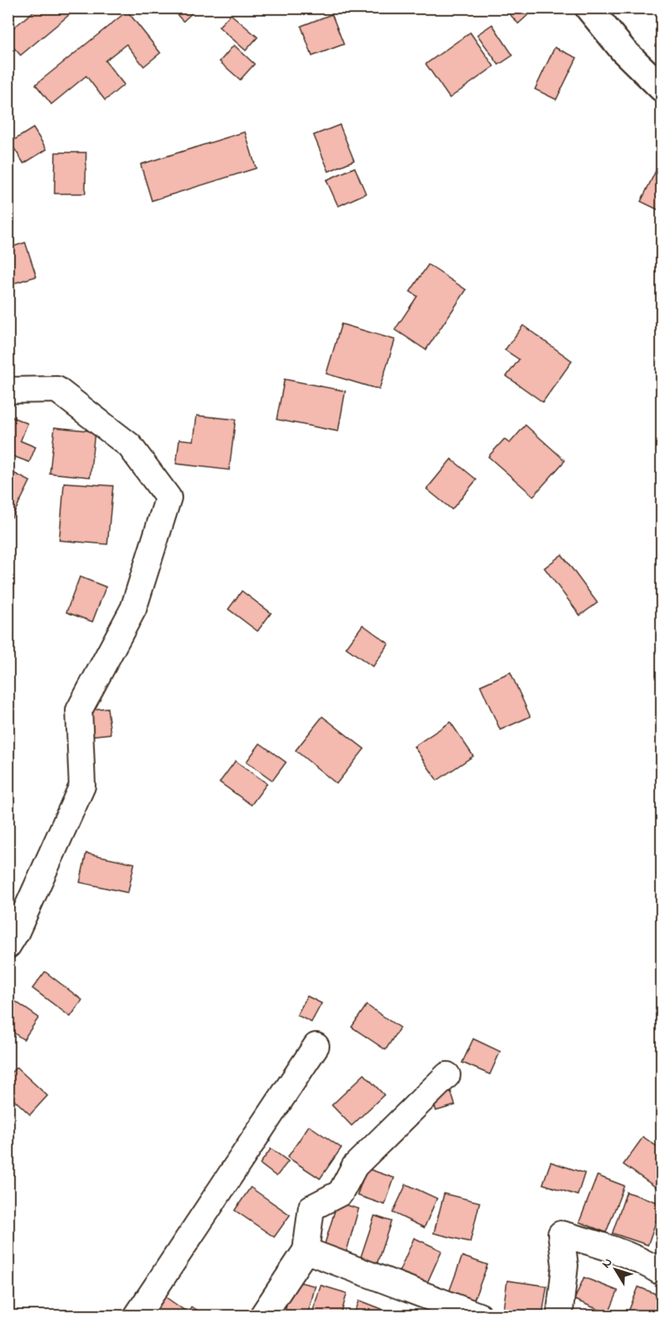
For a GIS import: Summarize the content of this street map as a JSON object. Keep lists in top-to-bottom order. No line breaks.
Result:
{"north":"top left"}
